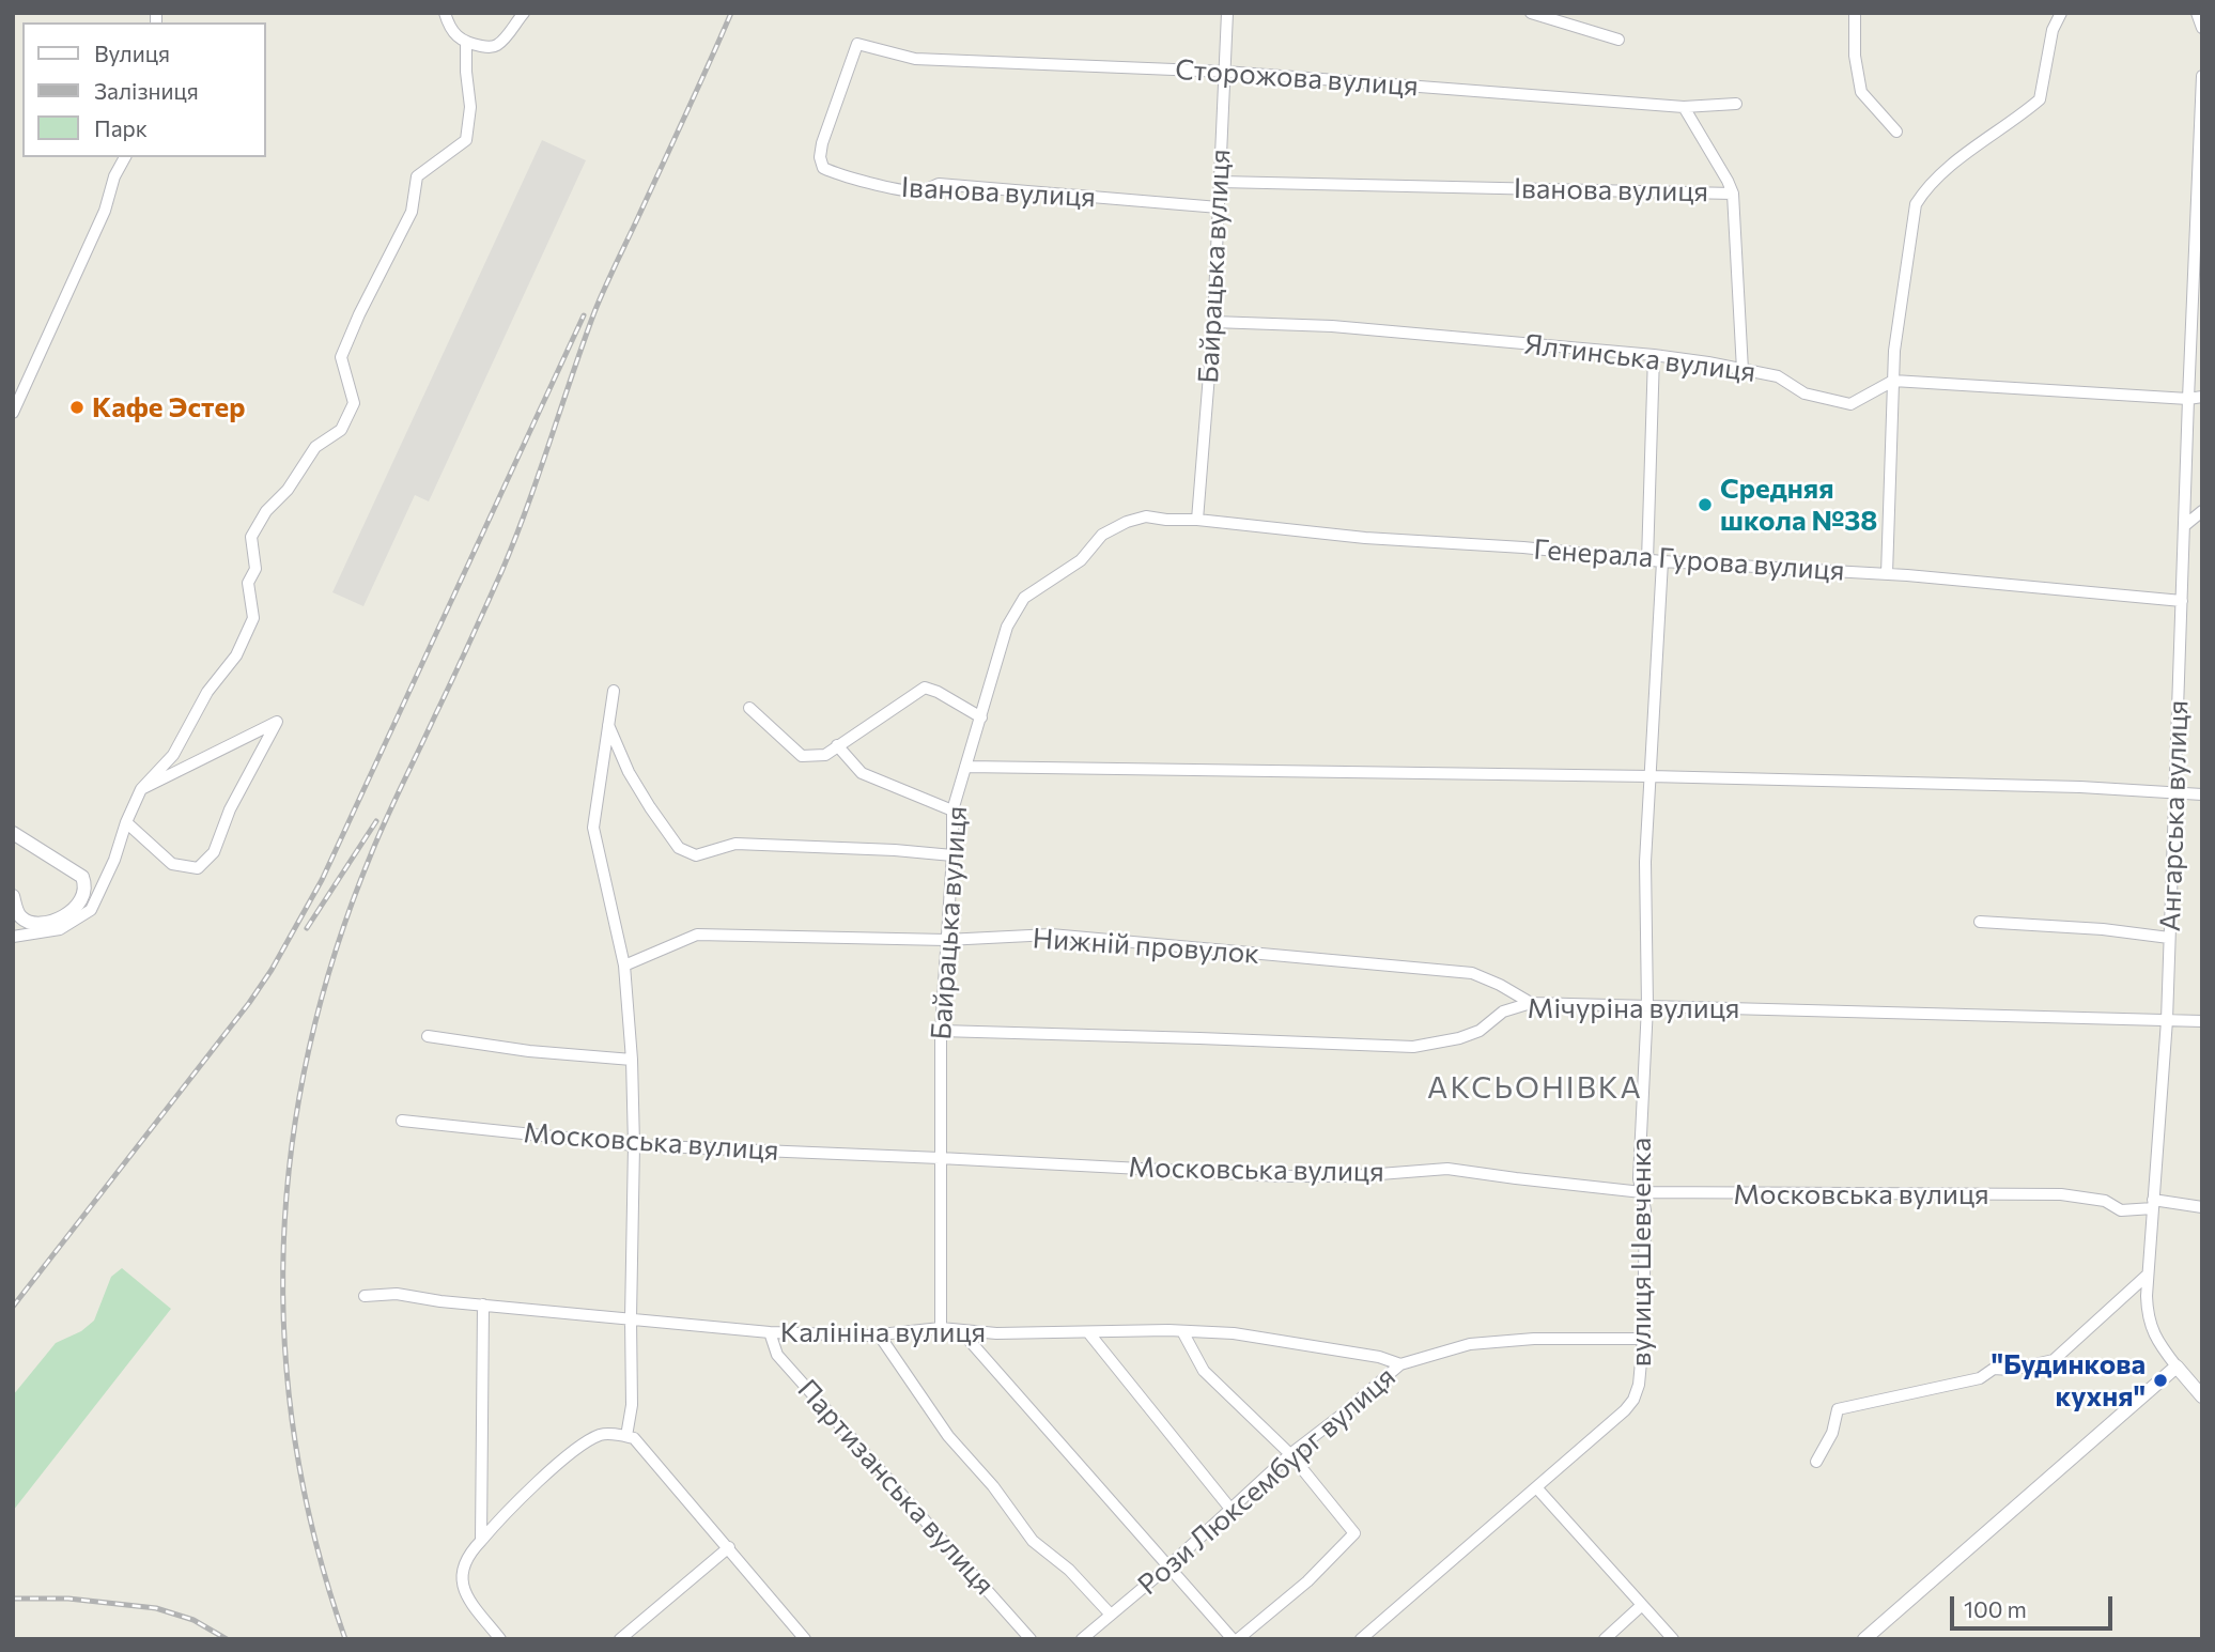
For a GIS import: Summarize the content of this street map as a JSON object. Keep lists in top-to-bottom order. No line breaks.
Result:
{"streets":{"street":["Сторожова вулиця","Іванова вулиця","Байрацька вулиця","Ялтинська вулиця","Генерала Гурова вулиця","Ангарська вулиця","Нижній провулок","Мічуріна вулиця","Московська вулиця","вулиця Шевченка","Калініна вулиця","Рози Люксембург вулиця","Партизанська вулиця"]},"crossings":[["Сторожова вулиця","Іванова вулиця"],["Сторожова вулиця","Байрацька вулиця"],["Іванова вулиця","Байрацька вулиця"],["Байрацька вулиця","Ялтинська вулиця"],["Байрацька вулиця","Генерала Гурова вулиця"],["Байрацька вулиця","Нижній провулок"],["Байрацька вулиця","Мічуріна вулиця"],["Байрацька вулиця","Московська вулиця"],["Байрацька вулиця","Калініна вулиця"],["Генерала Гурова вулиця","Ангарська вулиця"],["Генерала Гурова вулиця","вулиця Шевченка"],["Ангарська вулиця","Мічуріна вулиця"],["Ангарська вулиця","Московська вулиця"],["Нижній провулок","Мічуріна вулиця"],["Мічуріна вулиця","вулиця Шевченка"],["Московська вулиця","вулиця Шевченка"],["вулиця Шевченка","Рози Люксембург вулиця"],["Калініна вулиця","Рози Люксембург вулиця"],["Калініна вулиця","Партизанська вулиця"]],"districts":["АКСЬОНІВКА"],"places":["Кафе Эстер","Средняя школа №38","\"Будинкова кухня\""],"legend":["Вулиця","Залізниця","Парк"],"scale_bar":"100 m"}
